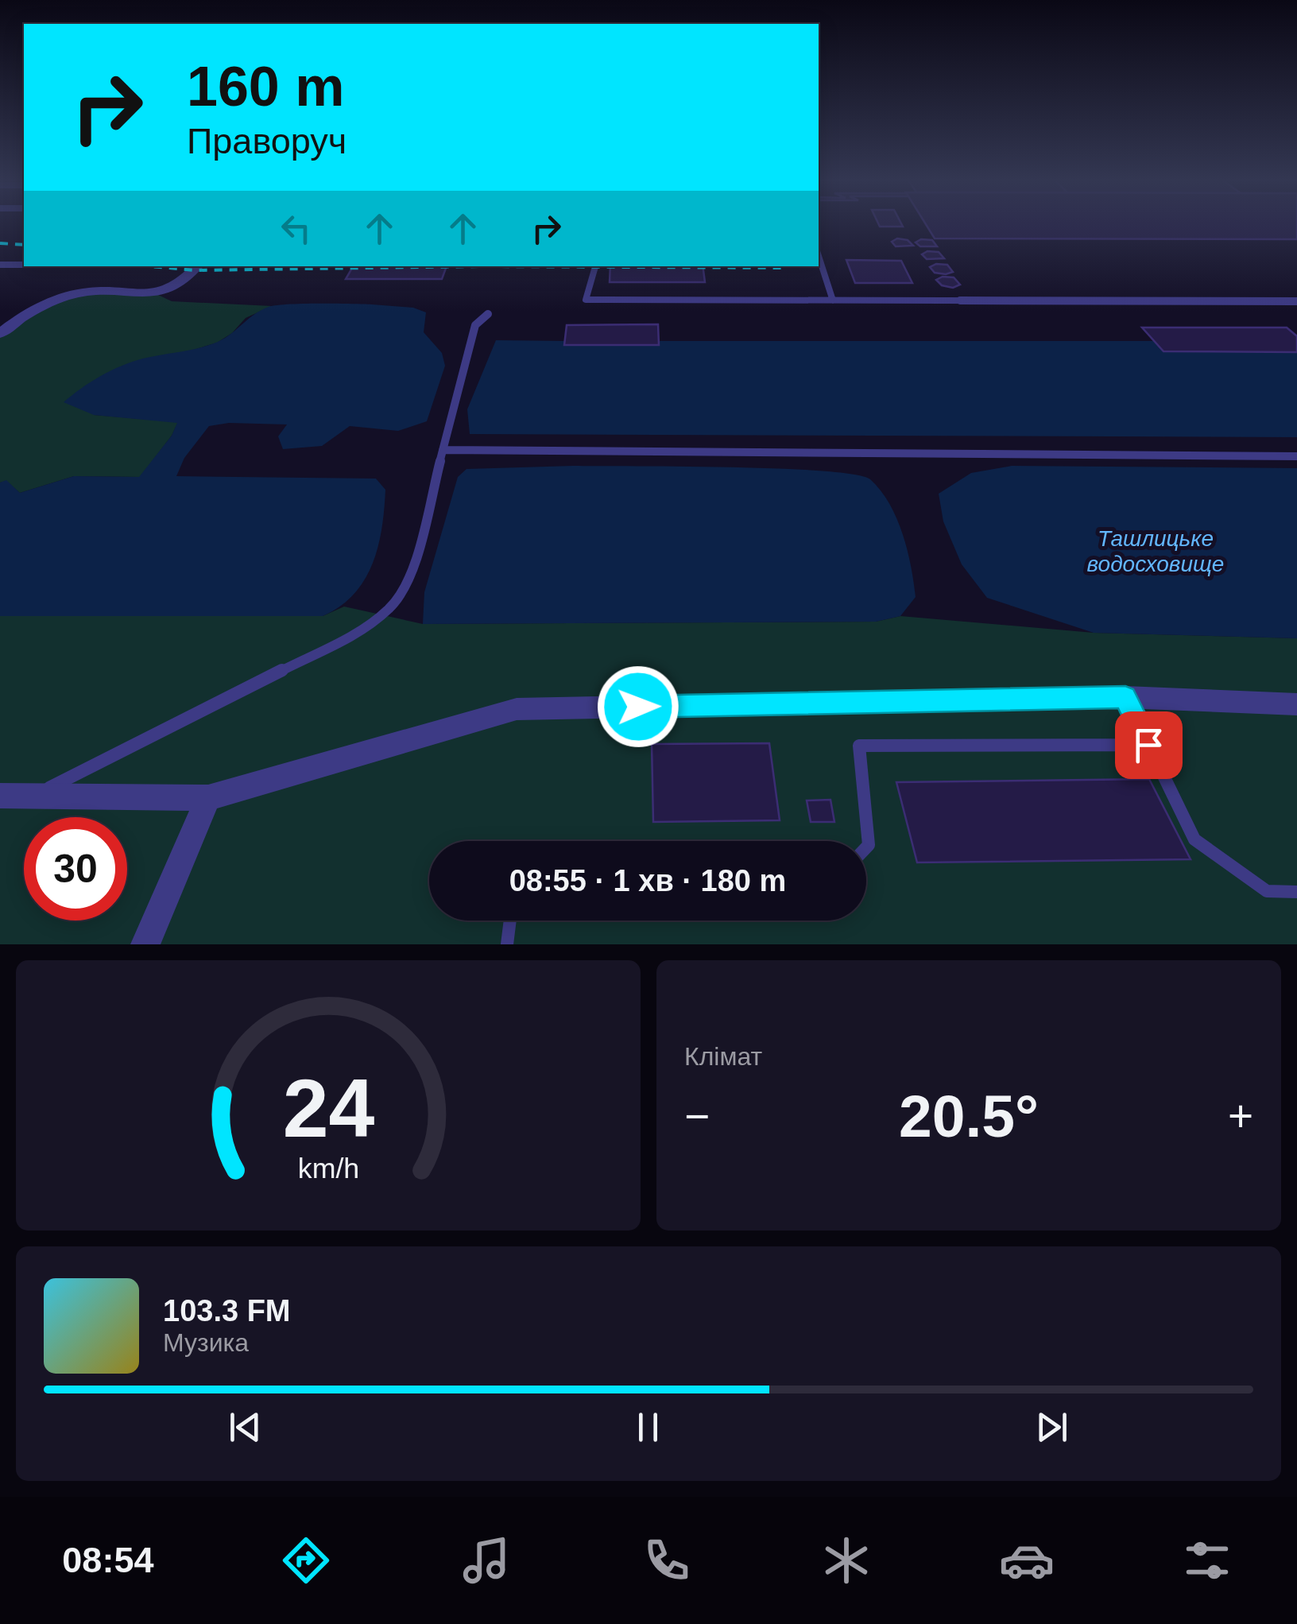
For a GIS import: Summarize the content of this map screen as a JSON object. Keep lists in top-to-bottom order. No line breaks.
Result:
{"water":["Ташлицьке водосховище"],"page":{"turn":["160 m","Праворуч"],"limit":"30","trip":"08:55 · 1 хв · 180 m","tile":"Клімат","heat":["−","20.5°","+"],"song":["103.3 FM","Музика"],"tabs":"08:54","gauge":["24","km/h"]}}
